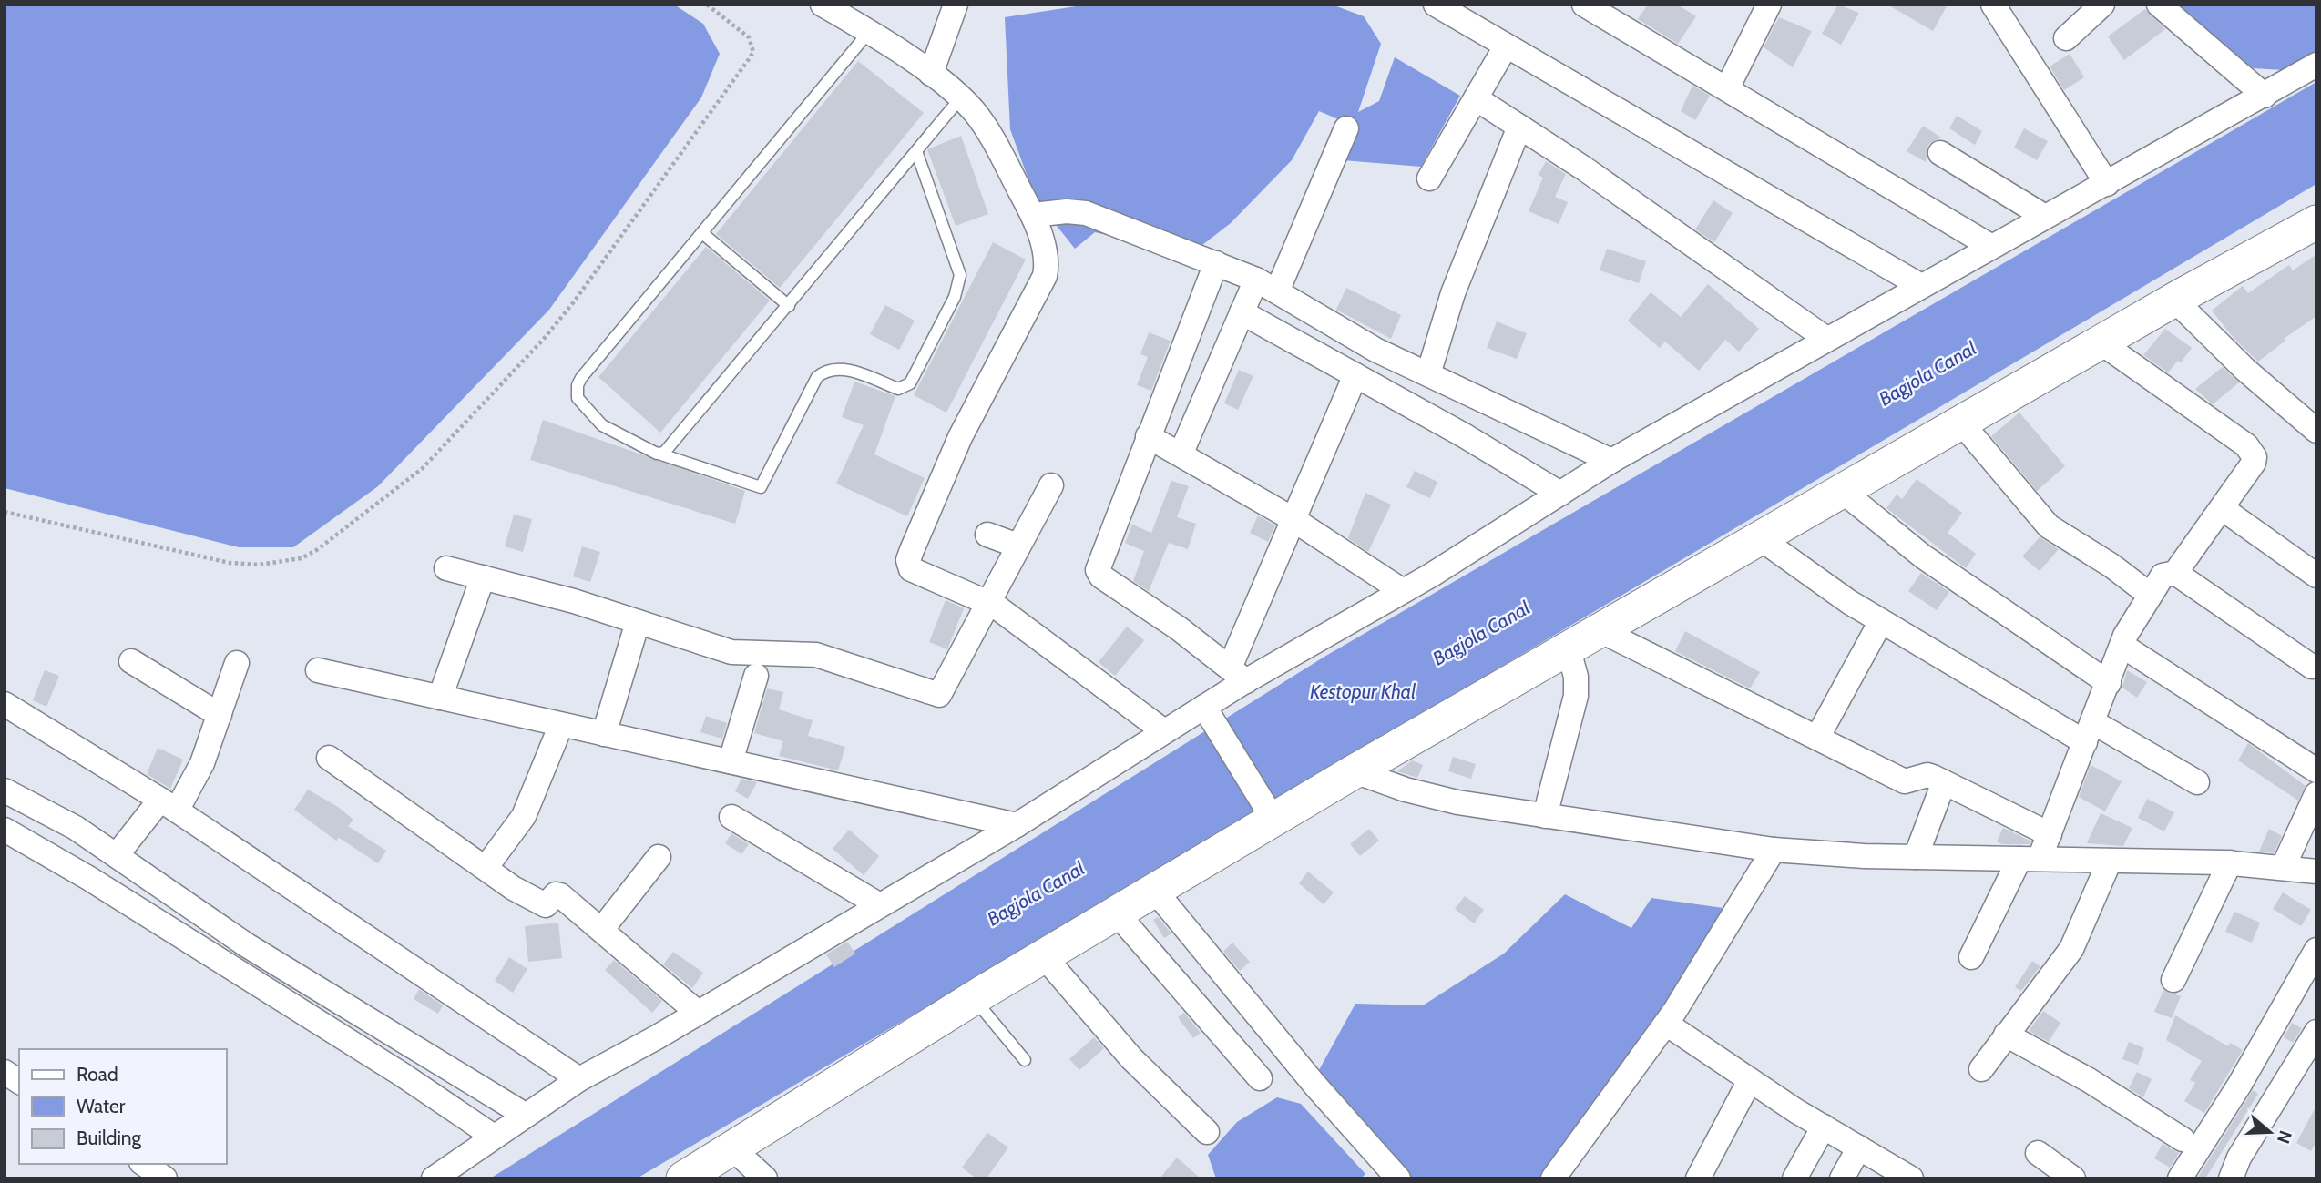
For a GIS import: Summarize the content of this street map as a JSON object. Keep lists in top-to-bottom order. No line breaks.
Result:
{"water":["Bagjola Canal","Kestopur Khal"],"legend":["Road","Water","Building"],"north":"right"}
